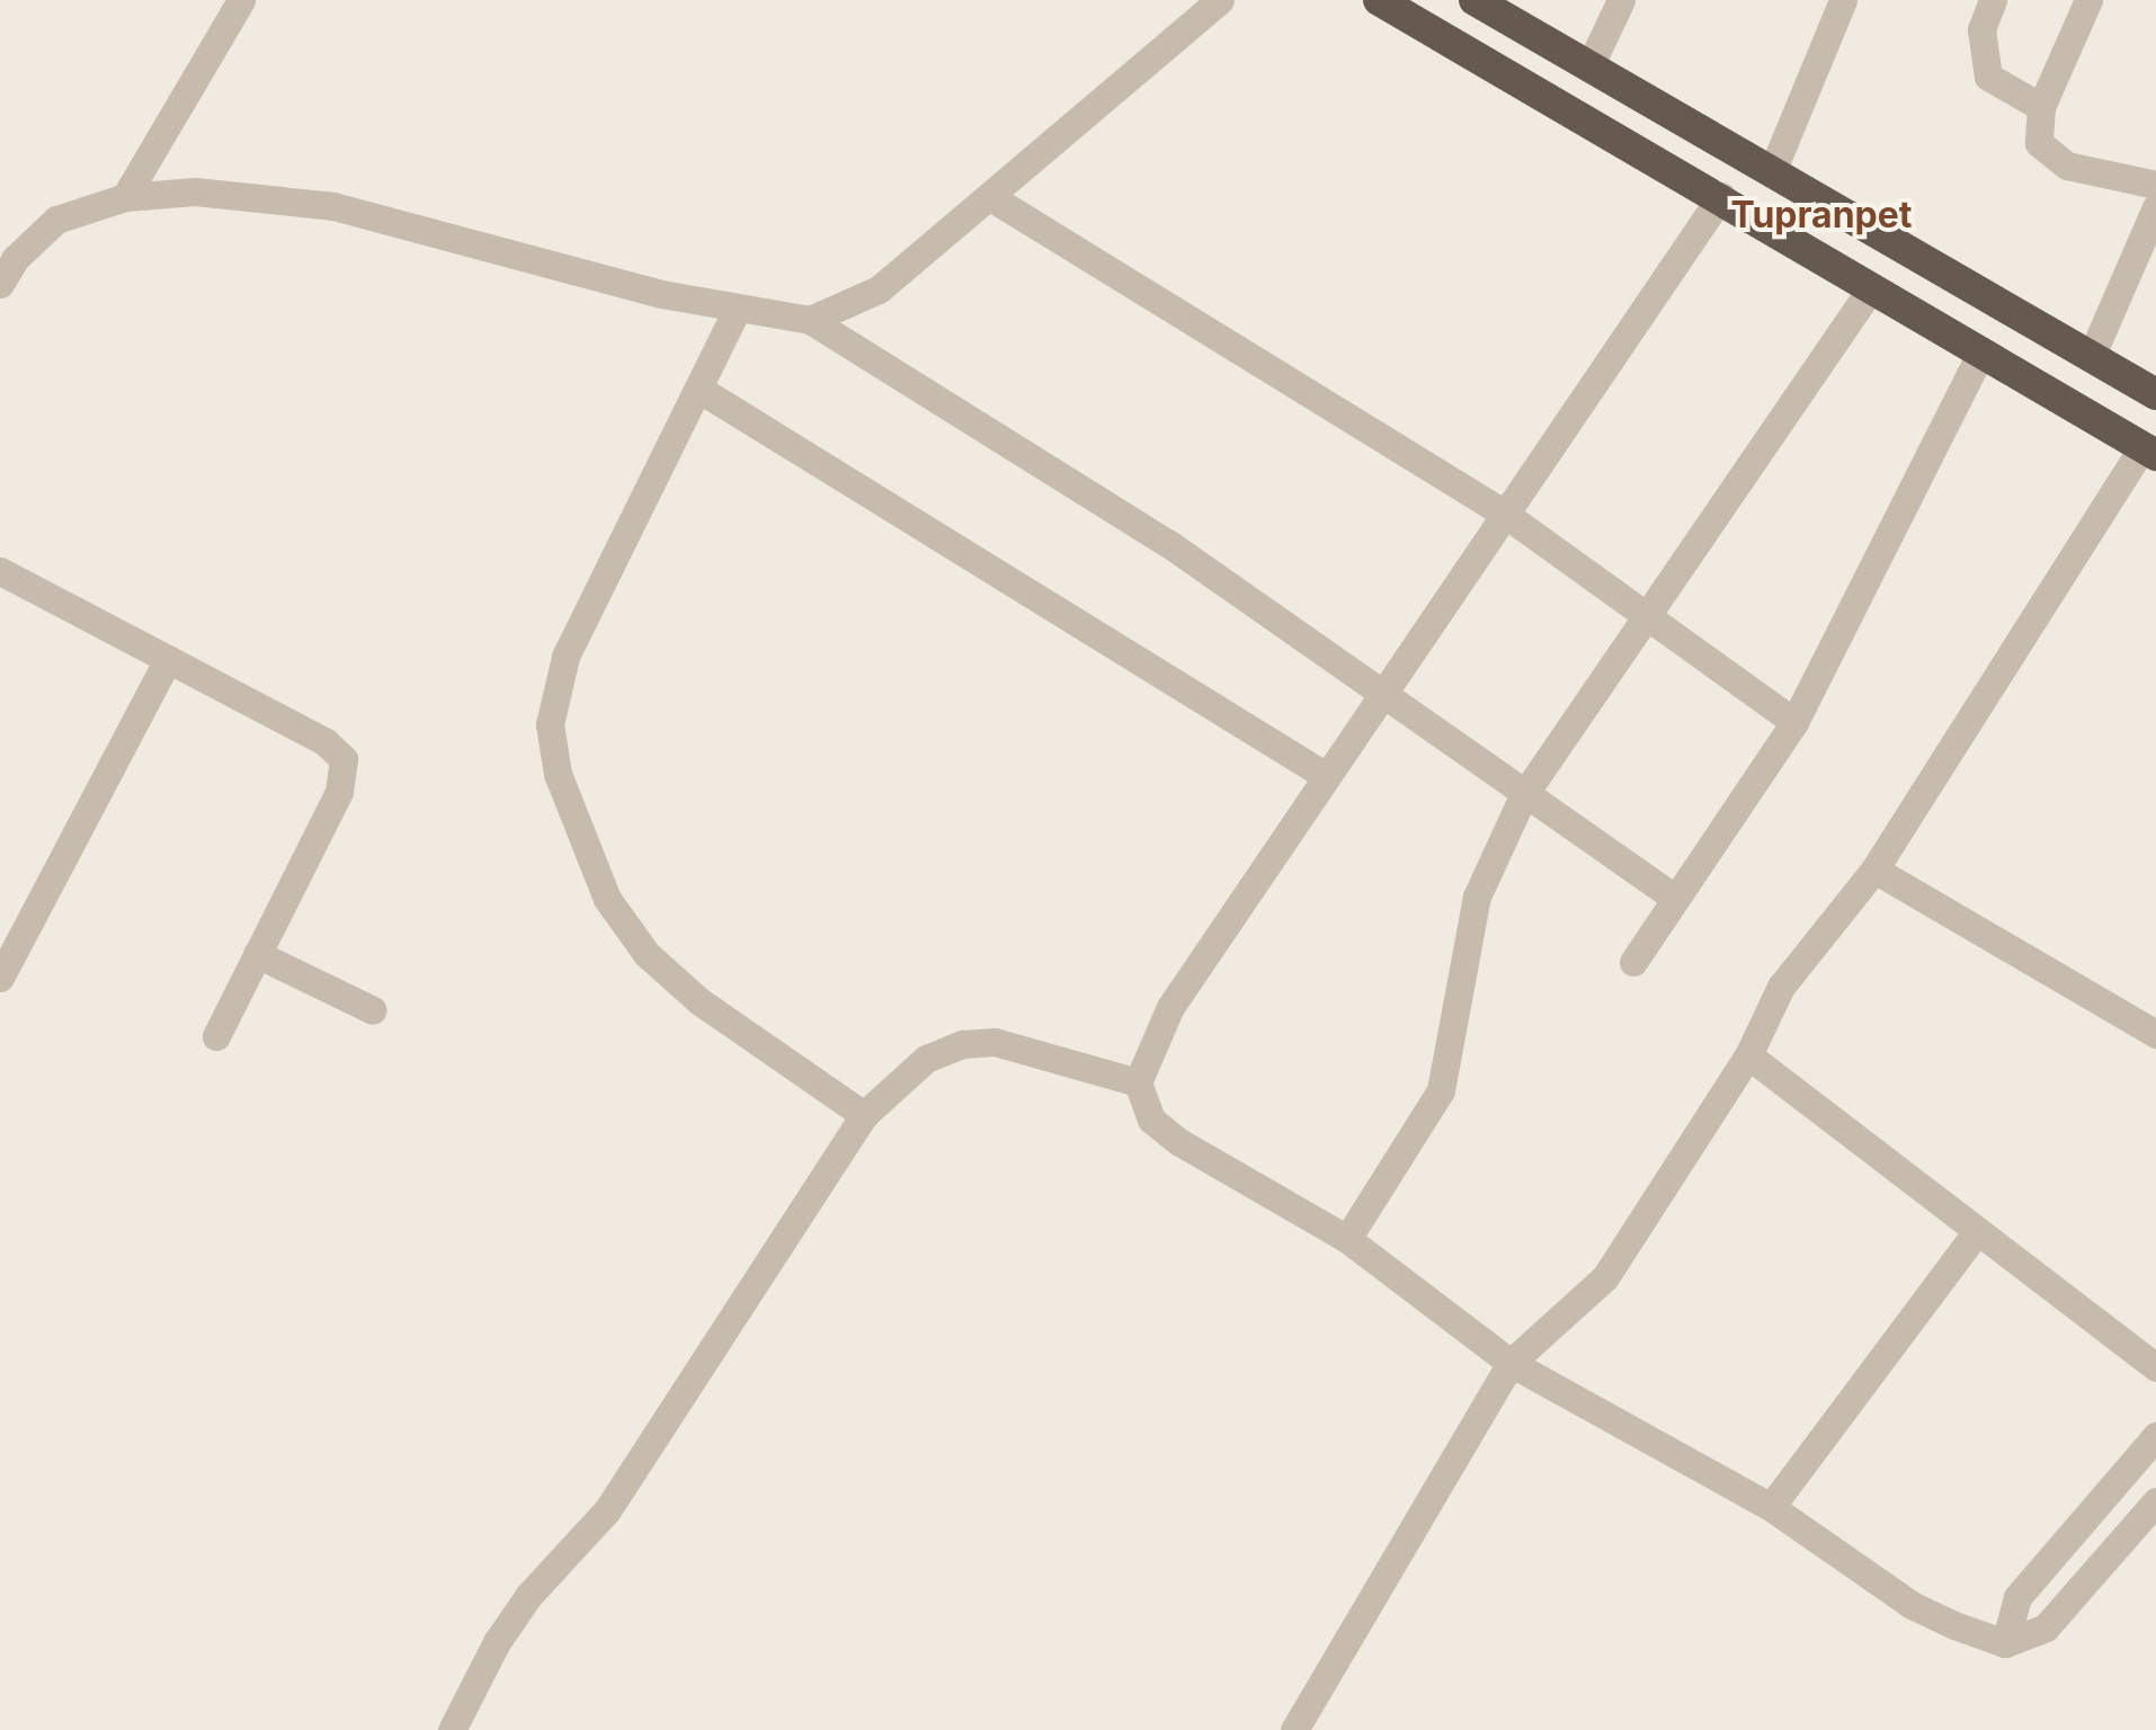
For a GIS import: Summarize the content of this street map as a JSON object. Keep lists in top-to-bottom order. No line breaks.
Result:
{"districts":["Tupranpet"]}
